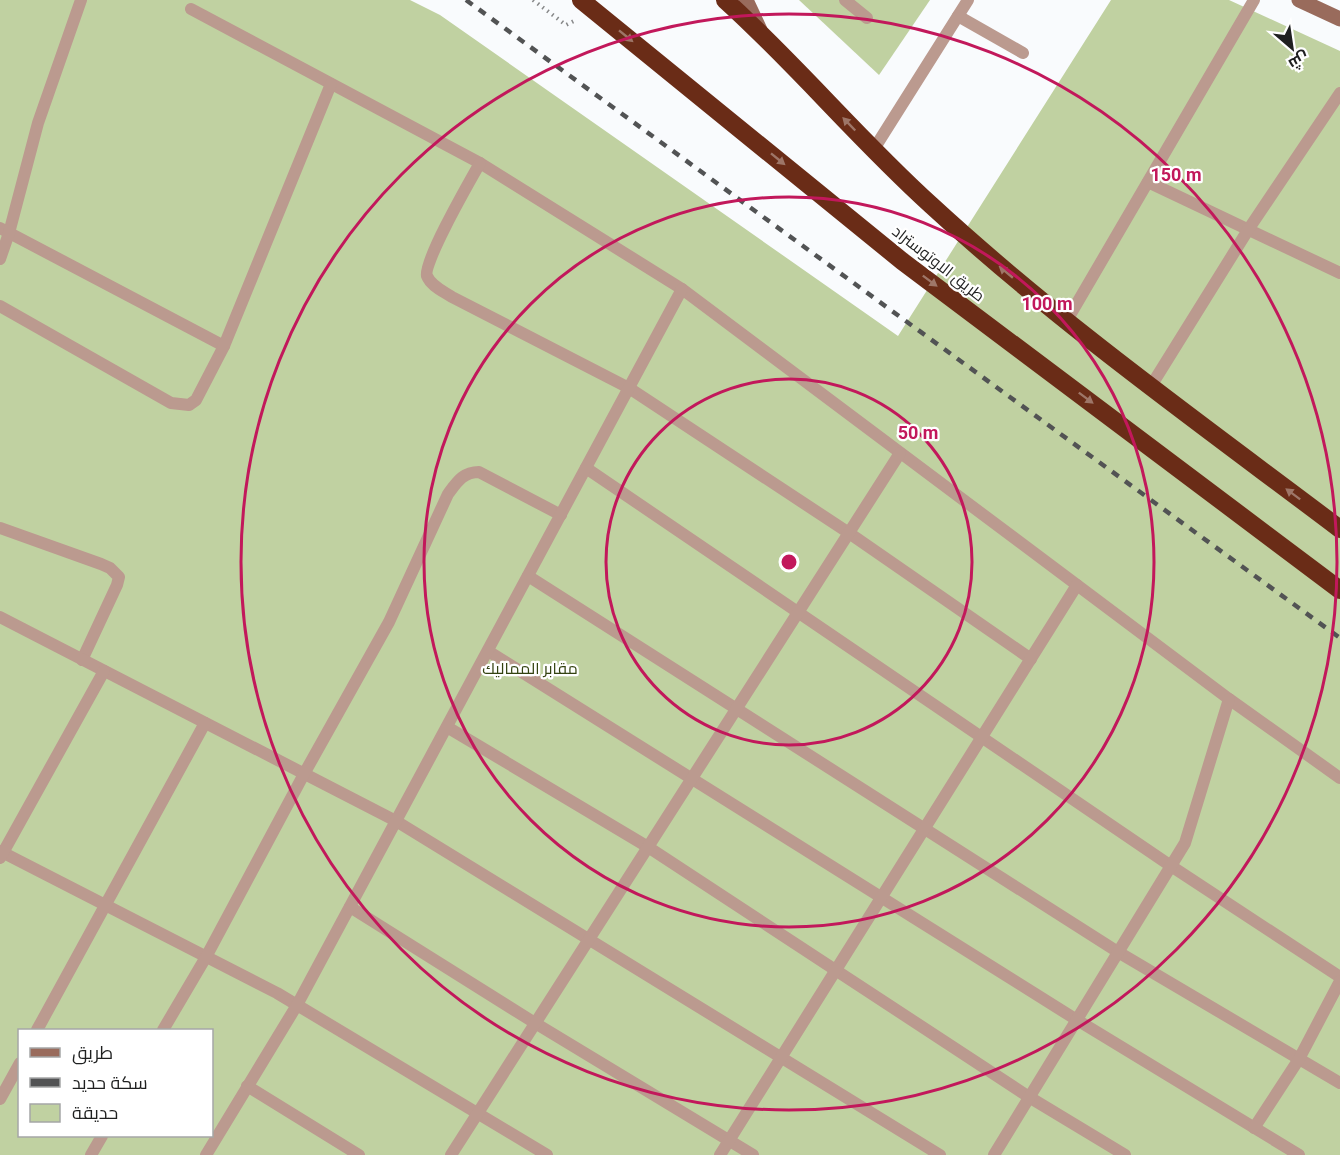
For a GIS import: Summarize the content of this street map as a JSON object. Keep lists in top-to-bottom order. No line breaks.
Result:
{"streets":{"highway":["طريق الاوتوستراد"]},"parks":["مقابر المماليك"],"legend":["طريق","سكة حديد","حديقة"],"north":"bottom right","rings":["150 m","100 m","50 m"]}
